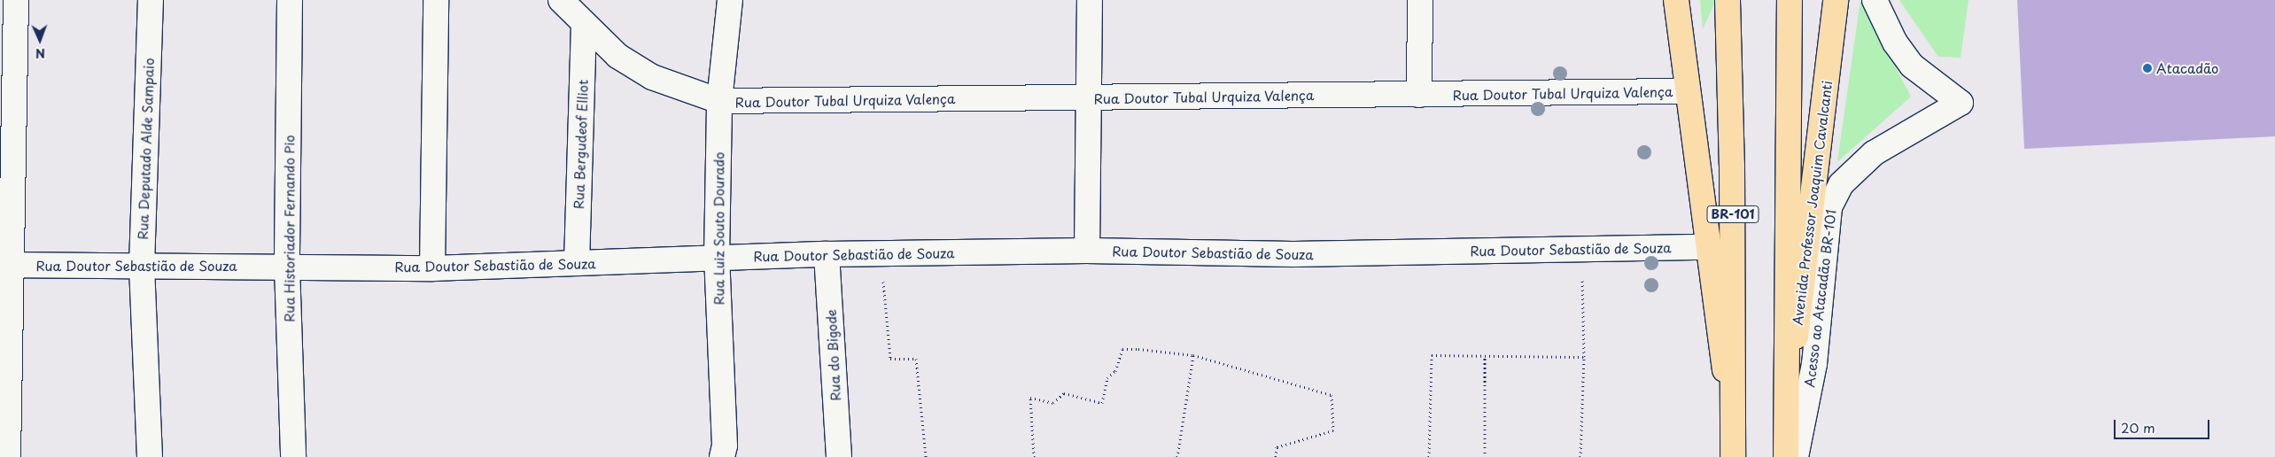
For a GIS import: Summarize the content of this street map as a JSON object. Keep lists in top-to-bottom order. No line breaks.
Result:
{"streets":{"main road":["Avenida Professor Joaquim Cavalcanti","BR-101"],"street":["Rua Doutor Tubal Urquiza Valença","Rua Bergudeof Elliot","Rua Deputado Alde Sampaio","Rua Historiador Fernando Pio","Rua Luiz Souto Dourado","Rua Doutor Sebastião de Souza","Acesso ao Atacadão BR-101","Rua do Bigode"]},"crossings":[["Rua Doutor Tubal Urquiza Valença","Rua Luiz Souto Dourado"],["Rua Bergudeof Elliot","Rua Doutor Sebastião de Souza"],["Rua Deputado Alde Sampaio","Rua Doutor Sebastião de Souza"],["Rua Historiador Fernando Pio","Rua Doutor Sebastião de Souza"],["Rua Luiz Souto Dourado","Rua Doutor Sebastião de Souza"],["Rua Doutor Sebastião de Souza","Rua do Bigode"]],"places":["Atacadão"],"scale_bar":"20 m","north":"bottom"}
